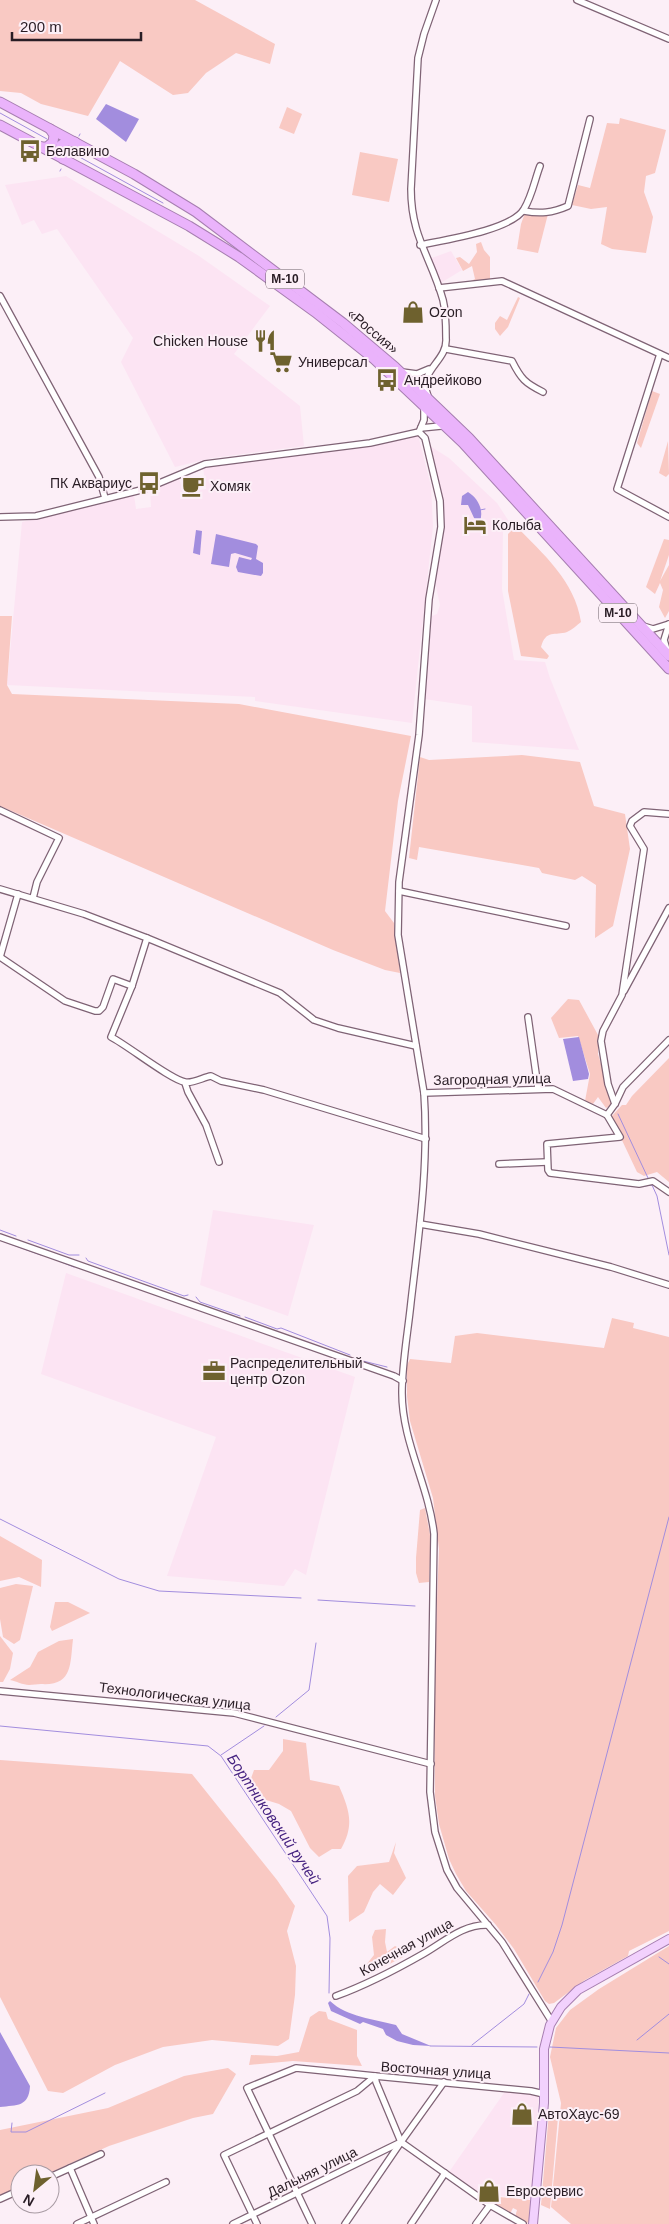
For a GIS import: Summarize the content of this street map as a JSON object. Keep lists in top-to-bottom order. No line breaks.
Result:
{"streets":{"highway":["М-10","«Россия»"],"street":["Загородная улица","Технологическая улица","Конечная улица","Восточная улица","Дальняя улица"]},"crossings":[["Восточная улица","Дальняя улица"]],"water":["Бортниковский ручей"],"places":{"bus stop":["Белавино","Андрейково","ПК Аквариус"],"shop":["Ozon","АвтоХаус-69","Евросервис"],"restaurant":["Chicken House"],"supermarket":["Универсал"],"cafe":["Хомяк"],"hotel":["Колыба"],"office":["Распределительный центр Ozon"]},"scale_bar":"200 m","north":"bottom left"}
